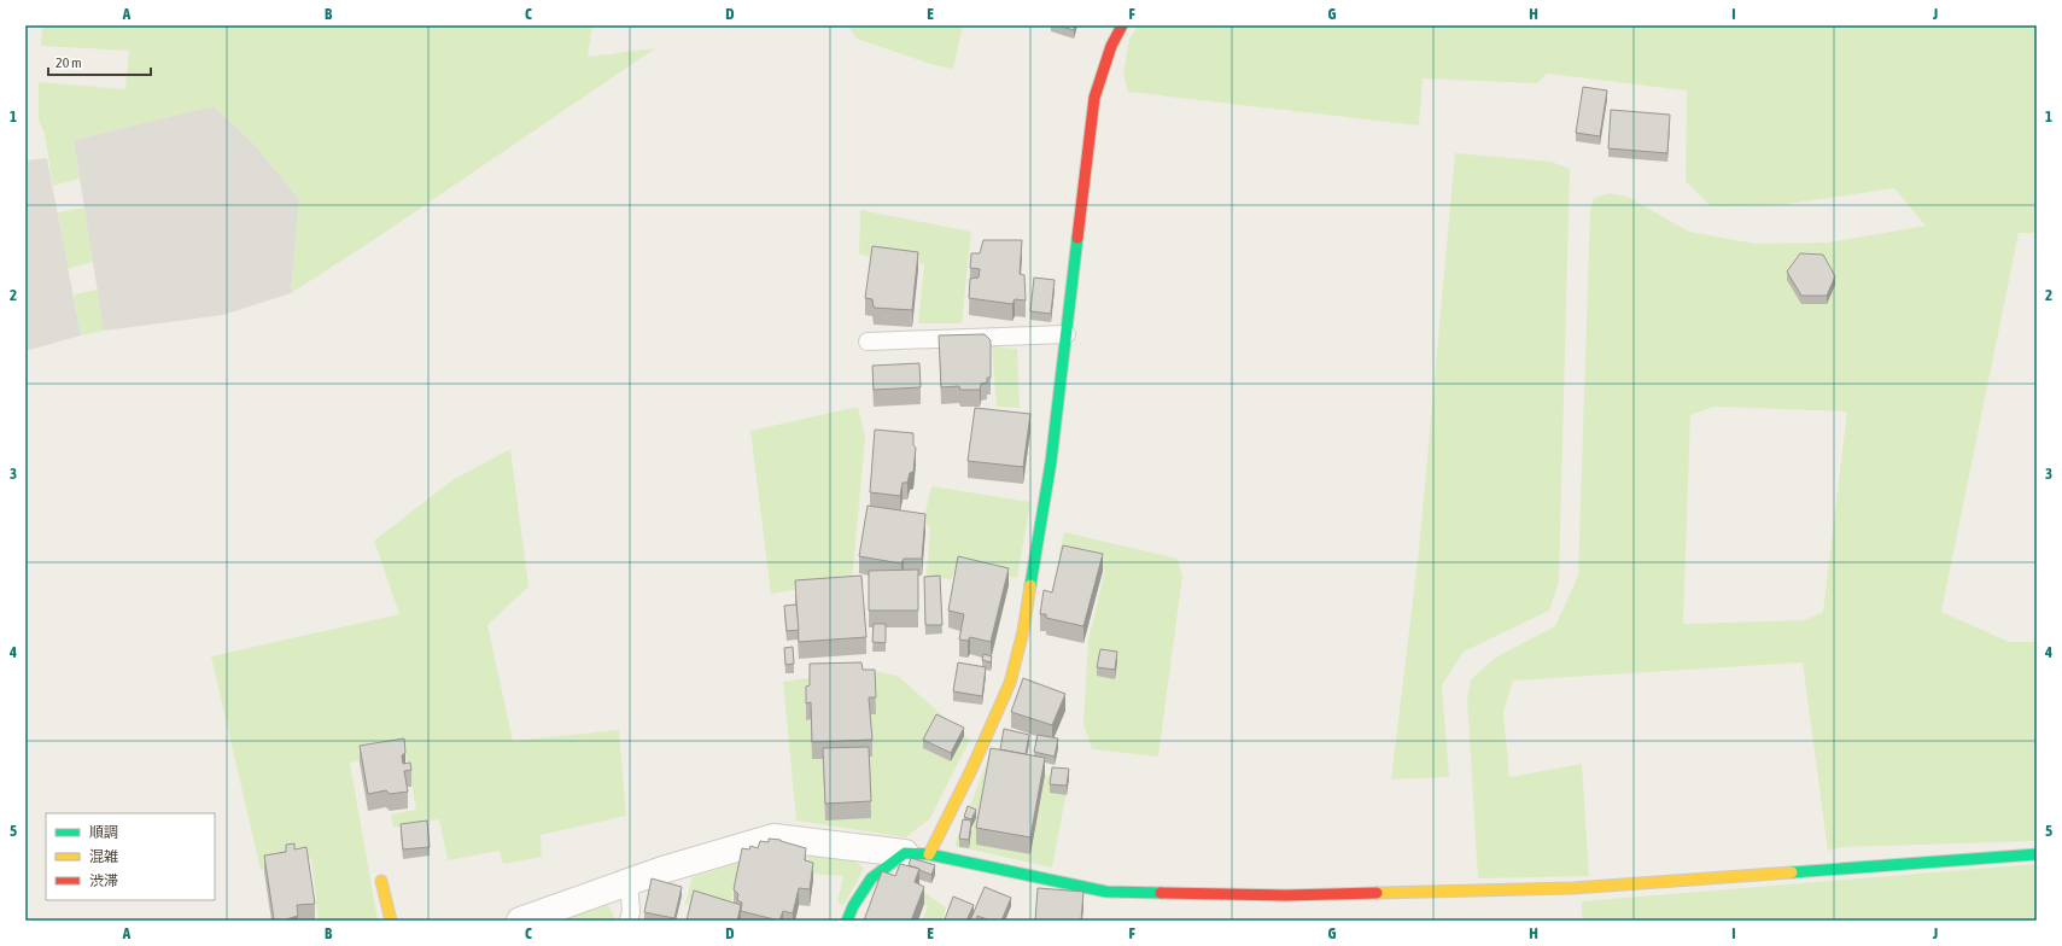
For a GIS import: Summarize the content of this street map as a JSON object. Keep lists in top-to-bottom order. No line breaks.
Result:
{"legend":["順調","混雑","渋滞"],"scale_bar":"20 m","grid":{"columns":["A","B","C","D","E","F","G","H","I","J"],"rows":["1","2","3","4","5"]}}
